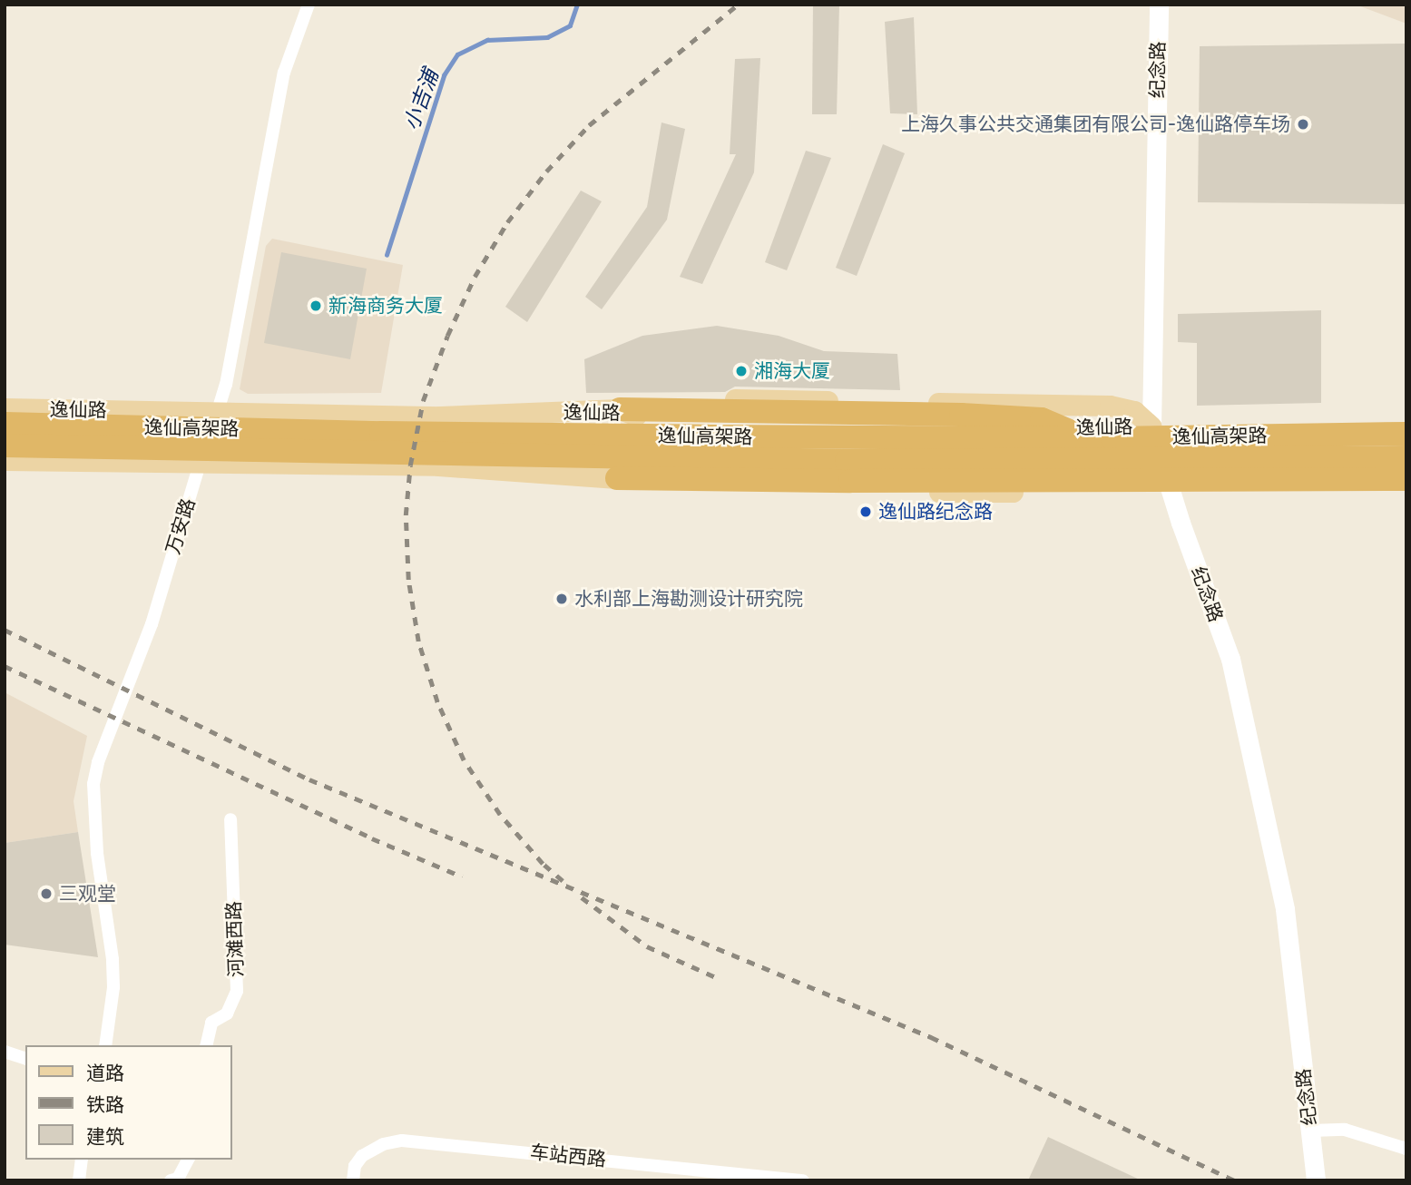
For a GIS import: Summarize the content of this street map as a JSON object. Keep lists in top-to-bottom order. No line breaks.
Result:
{"streets":{"highway":["逸仙高架路"],"main road":["逸仙路"],"street":["纪念路","万安路","河滩西路","车站西路"]},"crossings":[["纪念路","逸仙路"],["逸仙路","逸仙高架路"],["逸仙路","万安路"]],"water":["小吉浦"],"places":["上海久事公共交通集团有限公司-逸仙路停车场","新海商务大厦","湘海大厦","逸仙路纪念路","水利部上海勘测设计研究院","三观堂"],"legend":["道路","铁路","建筑"]}
